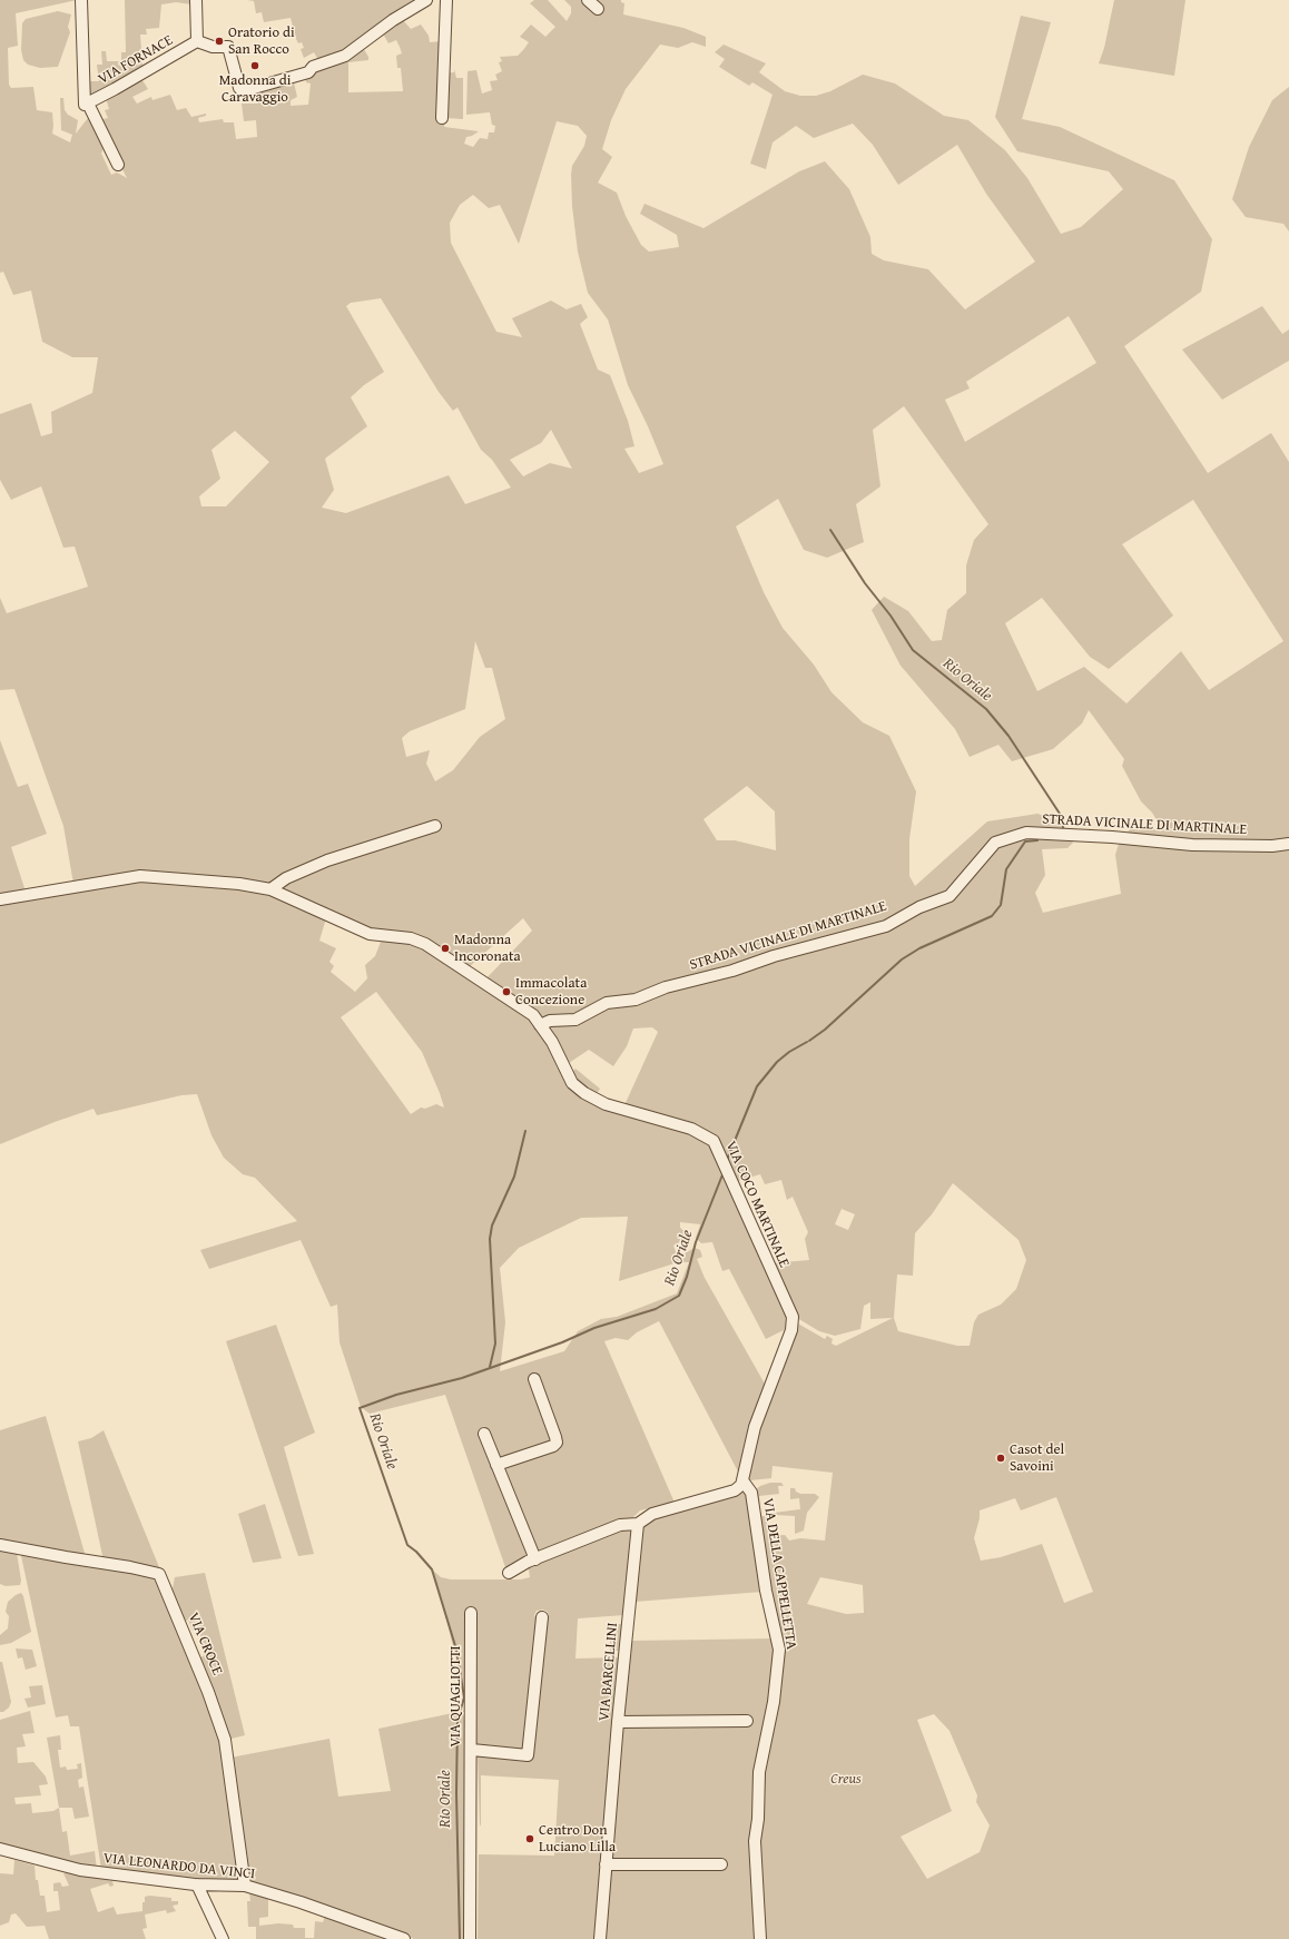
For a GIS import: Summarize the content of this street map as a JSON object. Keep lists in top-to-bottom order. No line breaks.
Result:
{"streets":{"street":["VIA FORNACE","STRADA VICINALE DI MARTINALE","VIA COCO MARTINALE","VIA DELLA CAPPELLETTA","VIA CROCE","VIA BARCELLINI","VIA QUAGLIOTTI","VIA LEONARDO DA VINCI"]},"crossings":[["STRADA VICINALE DI MARTINALE","VIA COCO MARTINALE"],["VIA COCO MARTINALE","VIA DELLA CAPPELLETTA"],["VIA CROCE","VIA LEONARDO DA VINCI"]],"water":["Rio Oriale"],"parks":["Creus"],"places":["Oratorio di San Rocco","Madonna di Caravaggio","Madonna Incoronata","Immacolata Concezione","Casot del Savoini","Centro Don Luciano Lilla"]}
